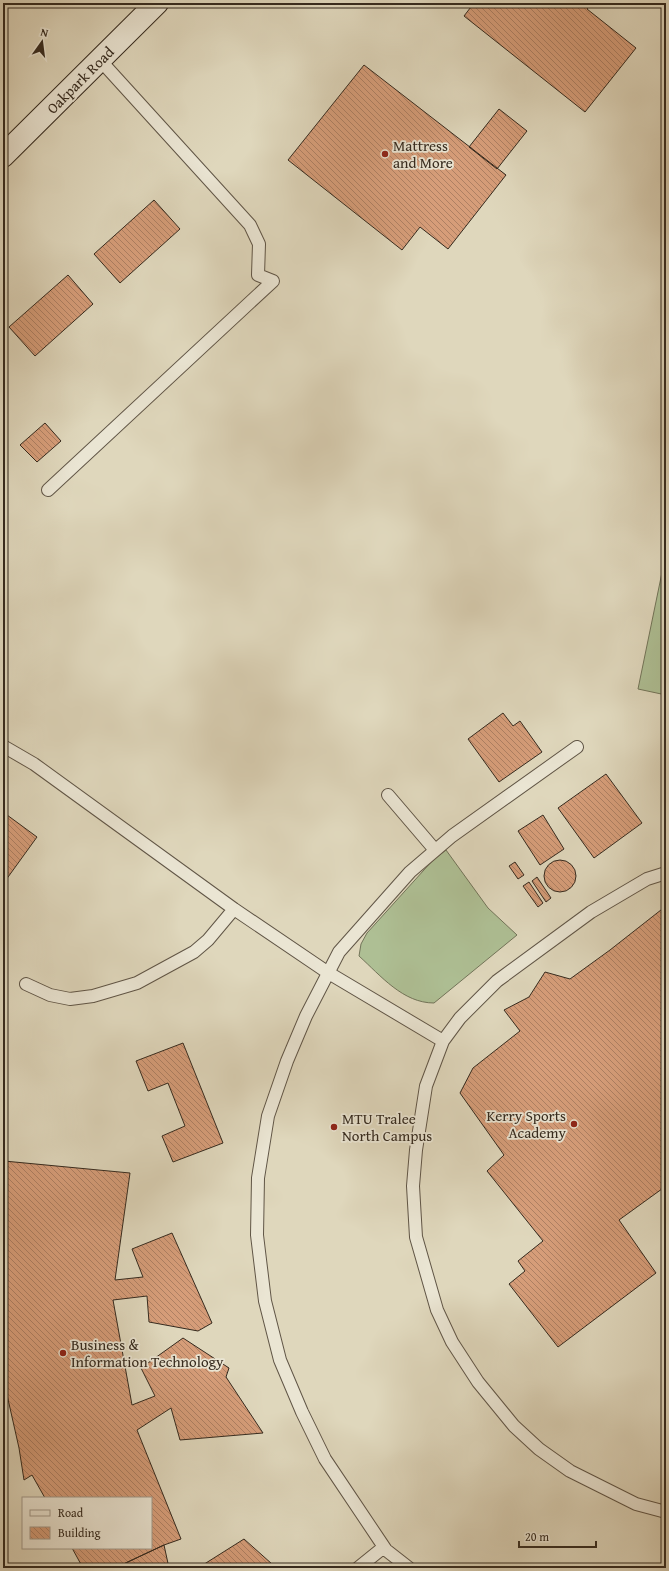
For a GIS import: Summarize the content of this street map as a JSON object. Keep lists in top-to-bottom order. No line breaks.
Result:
{"streets":{"main road":["Oakpark Road"]},"places":["Mattress and More","Kerry Sports Academy","MTU Tralee North Campus","Business & Information Technology"],"legend":["Road","Building"],"scale_bar":"20 m","north":"top"}
